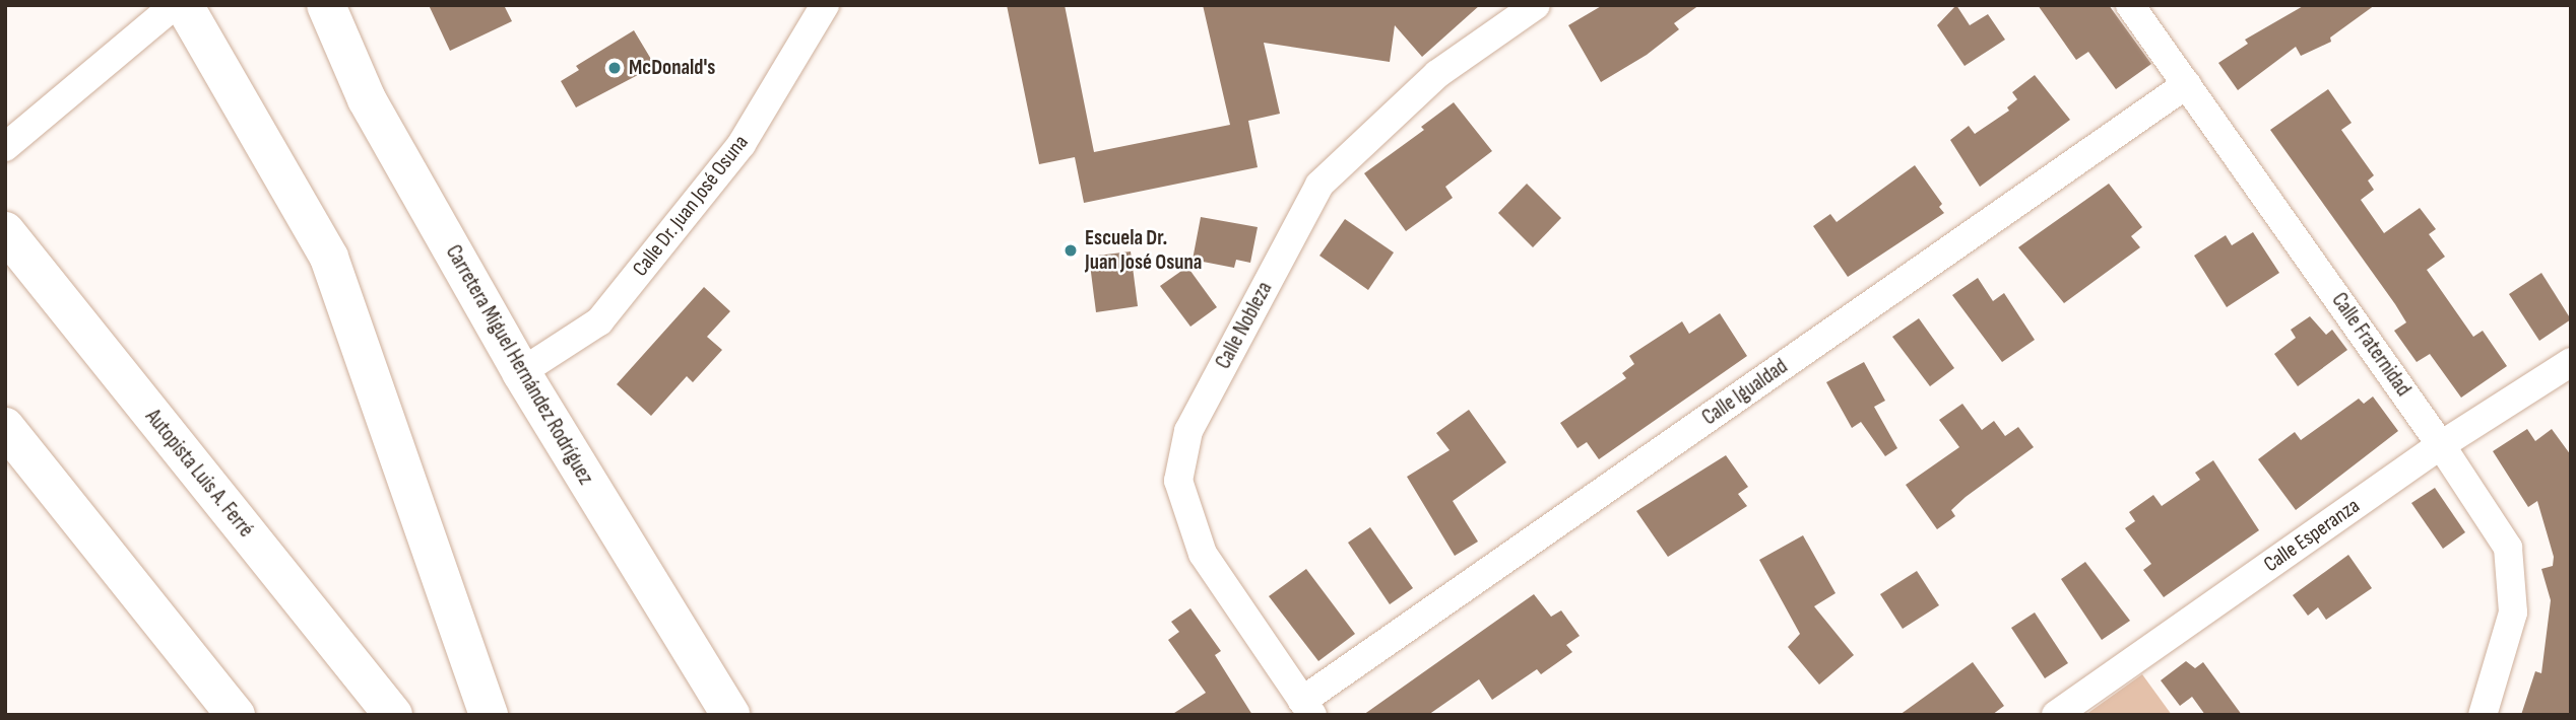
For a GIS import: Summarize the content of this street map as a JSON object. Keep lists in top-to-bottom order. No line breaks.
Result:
{"streets":{"main road":["Carretera Miguel Hernández Rodríguez","Autopista Luis A. Ferré"],"street":["Calle Dr. Juan José Osuna","Calle Nobleza","Calle Fraternidad","Calle Igualdad","Calle Esperanza"]},"crossings":[["Calle Dr. Juan José Osuna","Carretera Miguel Hernández Rodríguez"],["Calle Nobleza","Calle Igualdad"],["Calle Fraternidad","Calle Igualdad"],["Calle Fraternidad","Calle Esperanza"]],"places":["McDonald's","Escuela Dr. Juan José Osuna"]}
